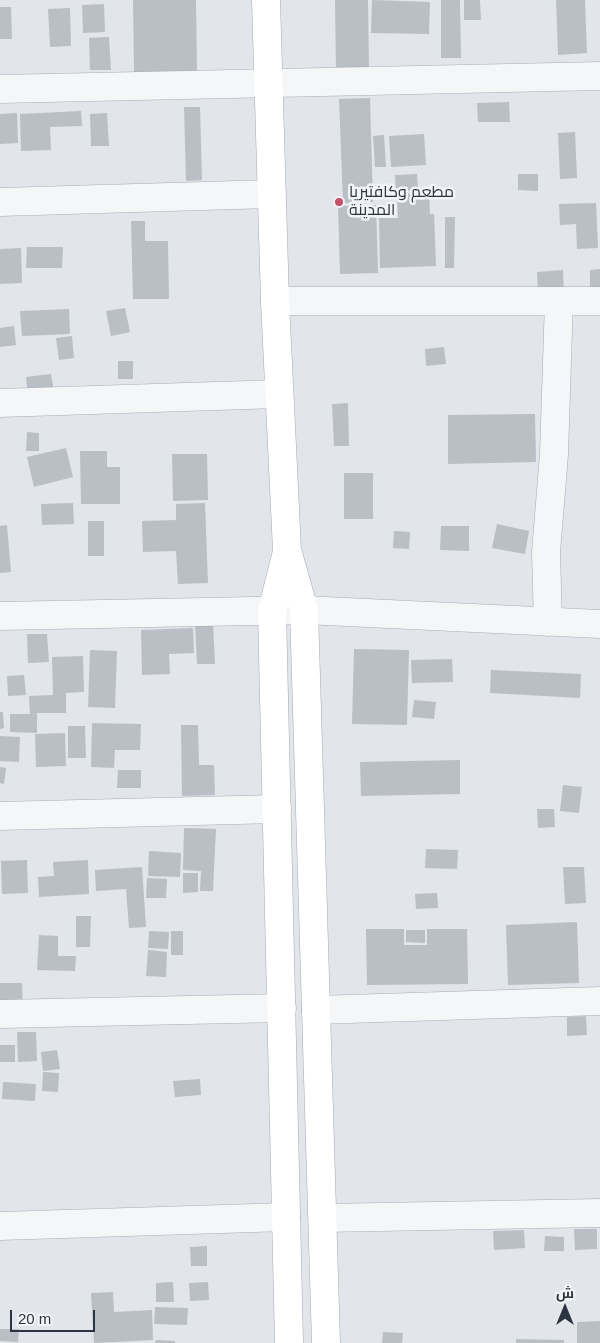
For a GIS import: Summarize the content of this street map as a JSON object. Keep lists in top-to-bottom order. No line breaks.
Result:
{"places":["مطعم وكافتيريا المدينة"],"scale_bar":"20 m","north":"top"}
